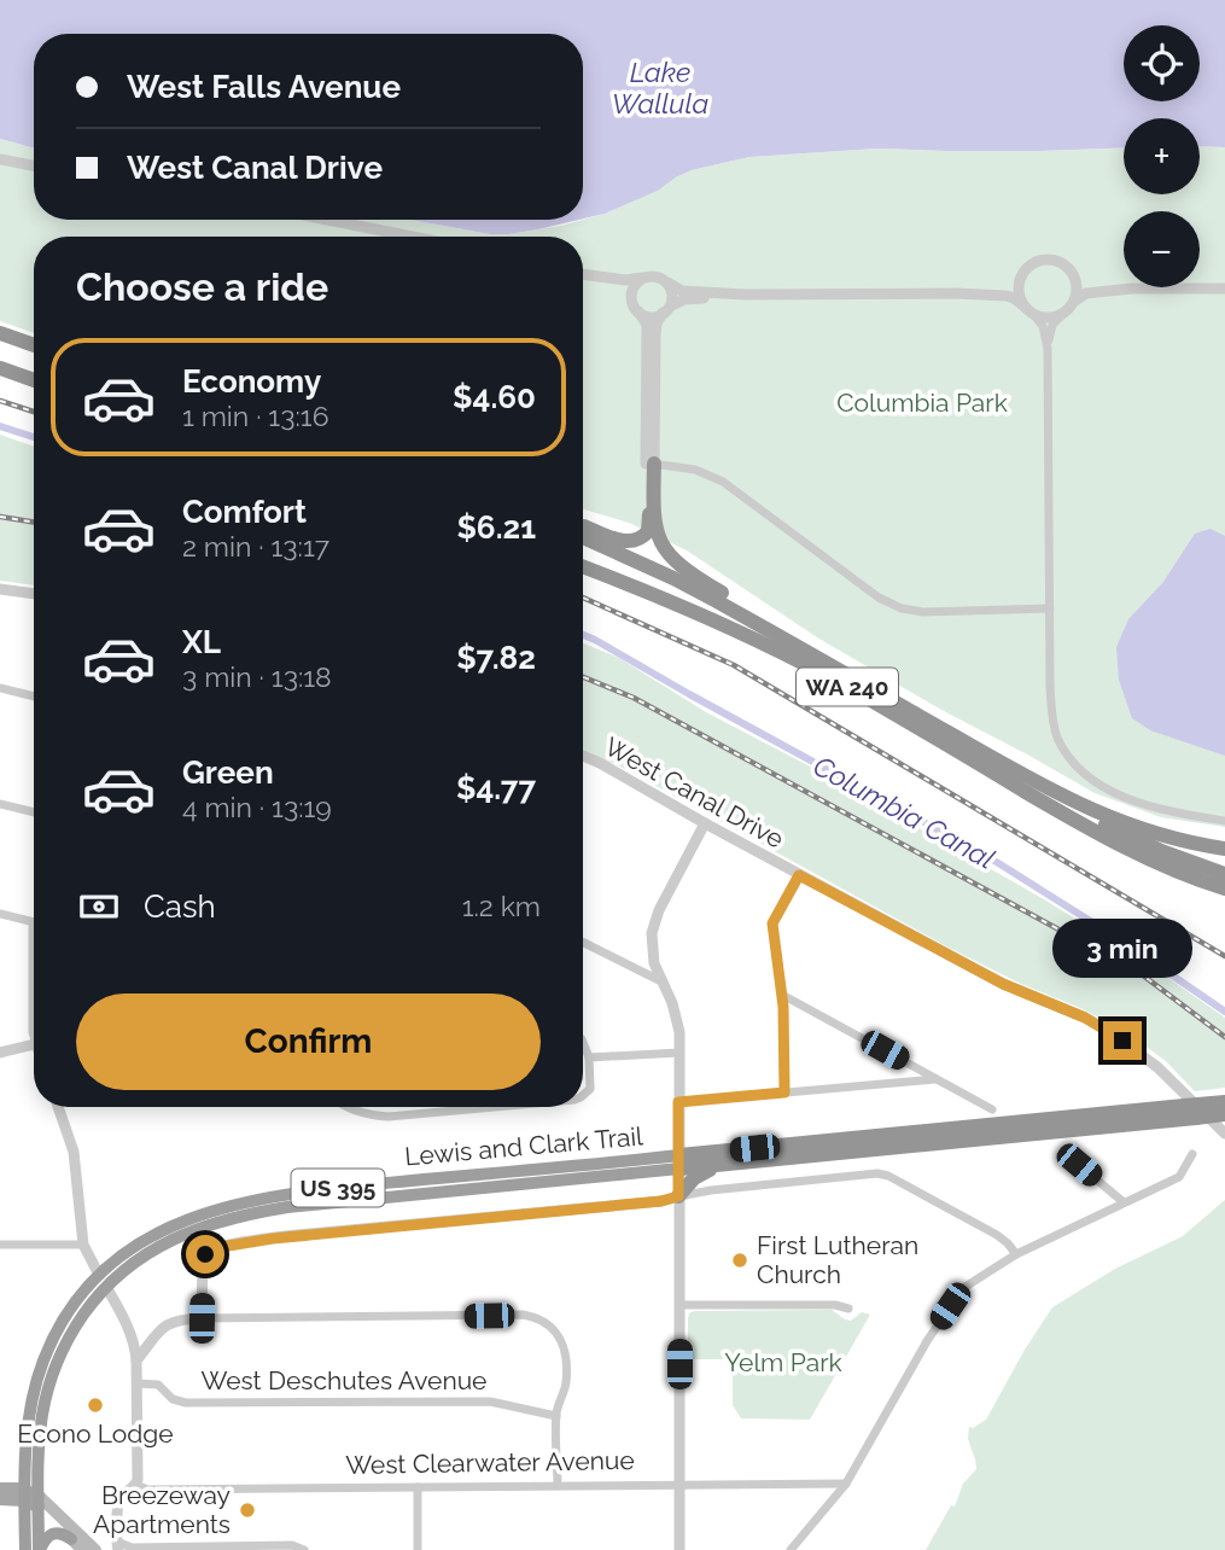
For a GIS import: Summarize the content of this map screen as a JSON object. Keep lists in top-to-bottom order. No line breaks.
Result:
{"streets":{"highway":["WA 240","Lewis and Clark Trail","US 395"],"street":["West Canal Drive","West Deschutes Avenue","West Clearwater Avenue"]},"crossings":[["Lewis and Clark Trail","US 395"]],"water":["Lake Wallula","Columbia Canal"],"parks":["Columbia Park","Yelm Park"],"places":["First Lutheran Church","Econo Lodge","Breezeway Apartments"],"page":{"map_buttons":["+","−"],"banner":["West Falls Avenue","West Canal Drive"],"heading":"Choose a ride","list":[{"name":"Economy","note":"1 min · 13:16","value":"$4.60"},{"name":"Comfort","note":"2 min · 13:17","value":"$6.21"},{"name":"XL","note":"3 min · 13:18","value":"$7.82"},{"name":"Green","note":"4 min · 13:19","value":"$4.77"}],"pay":["Cash","1.2 km"],"bubble":"3 min","buttons":"Confirm"}}
